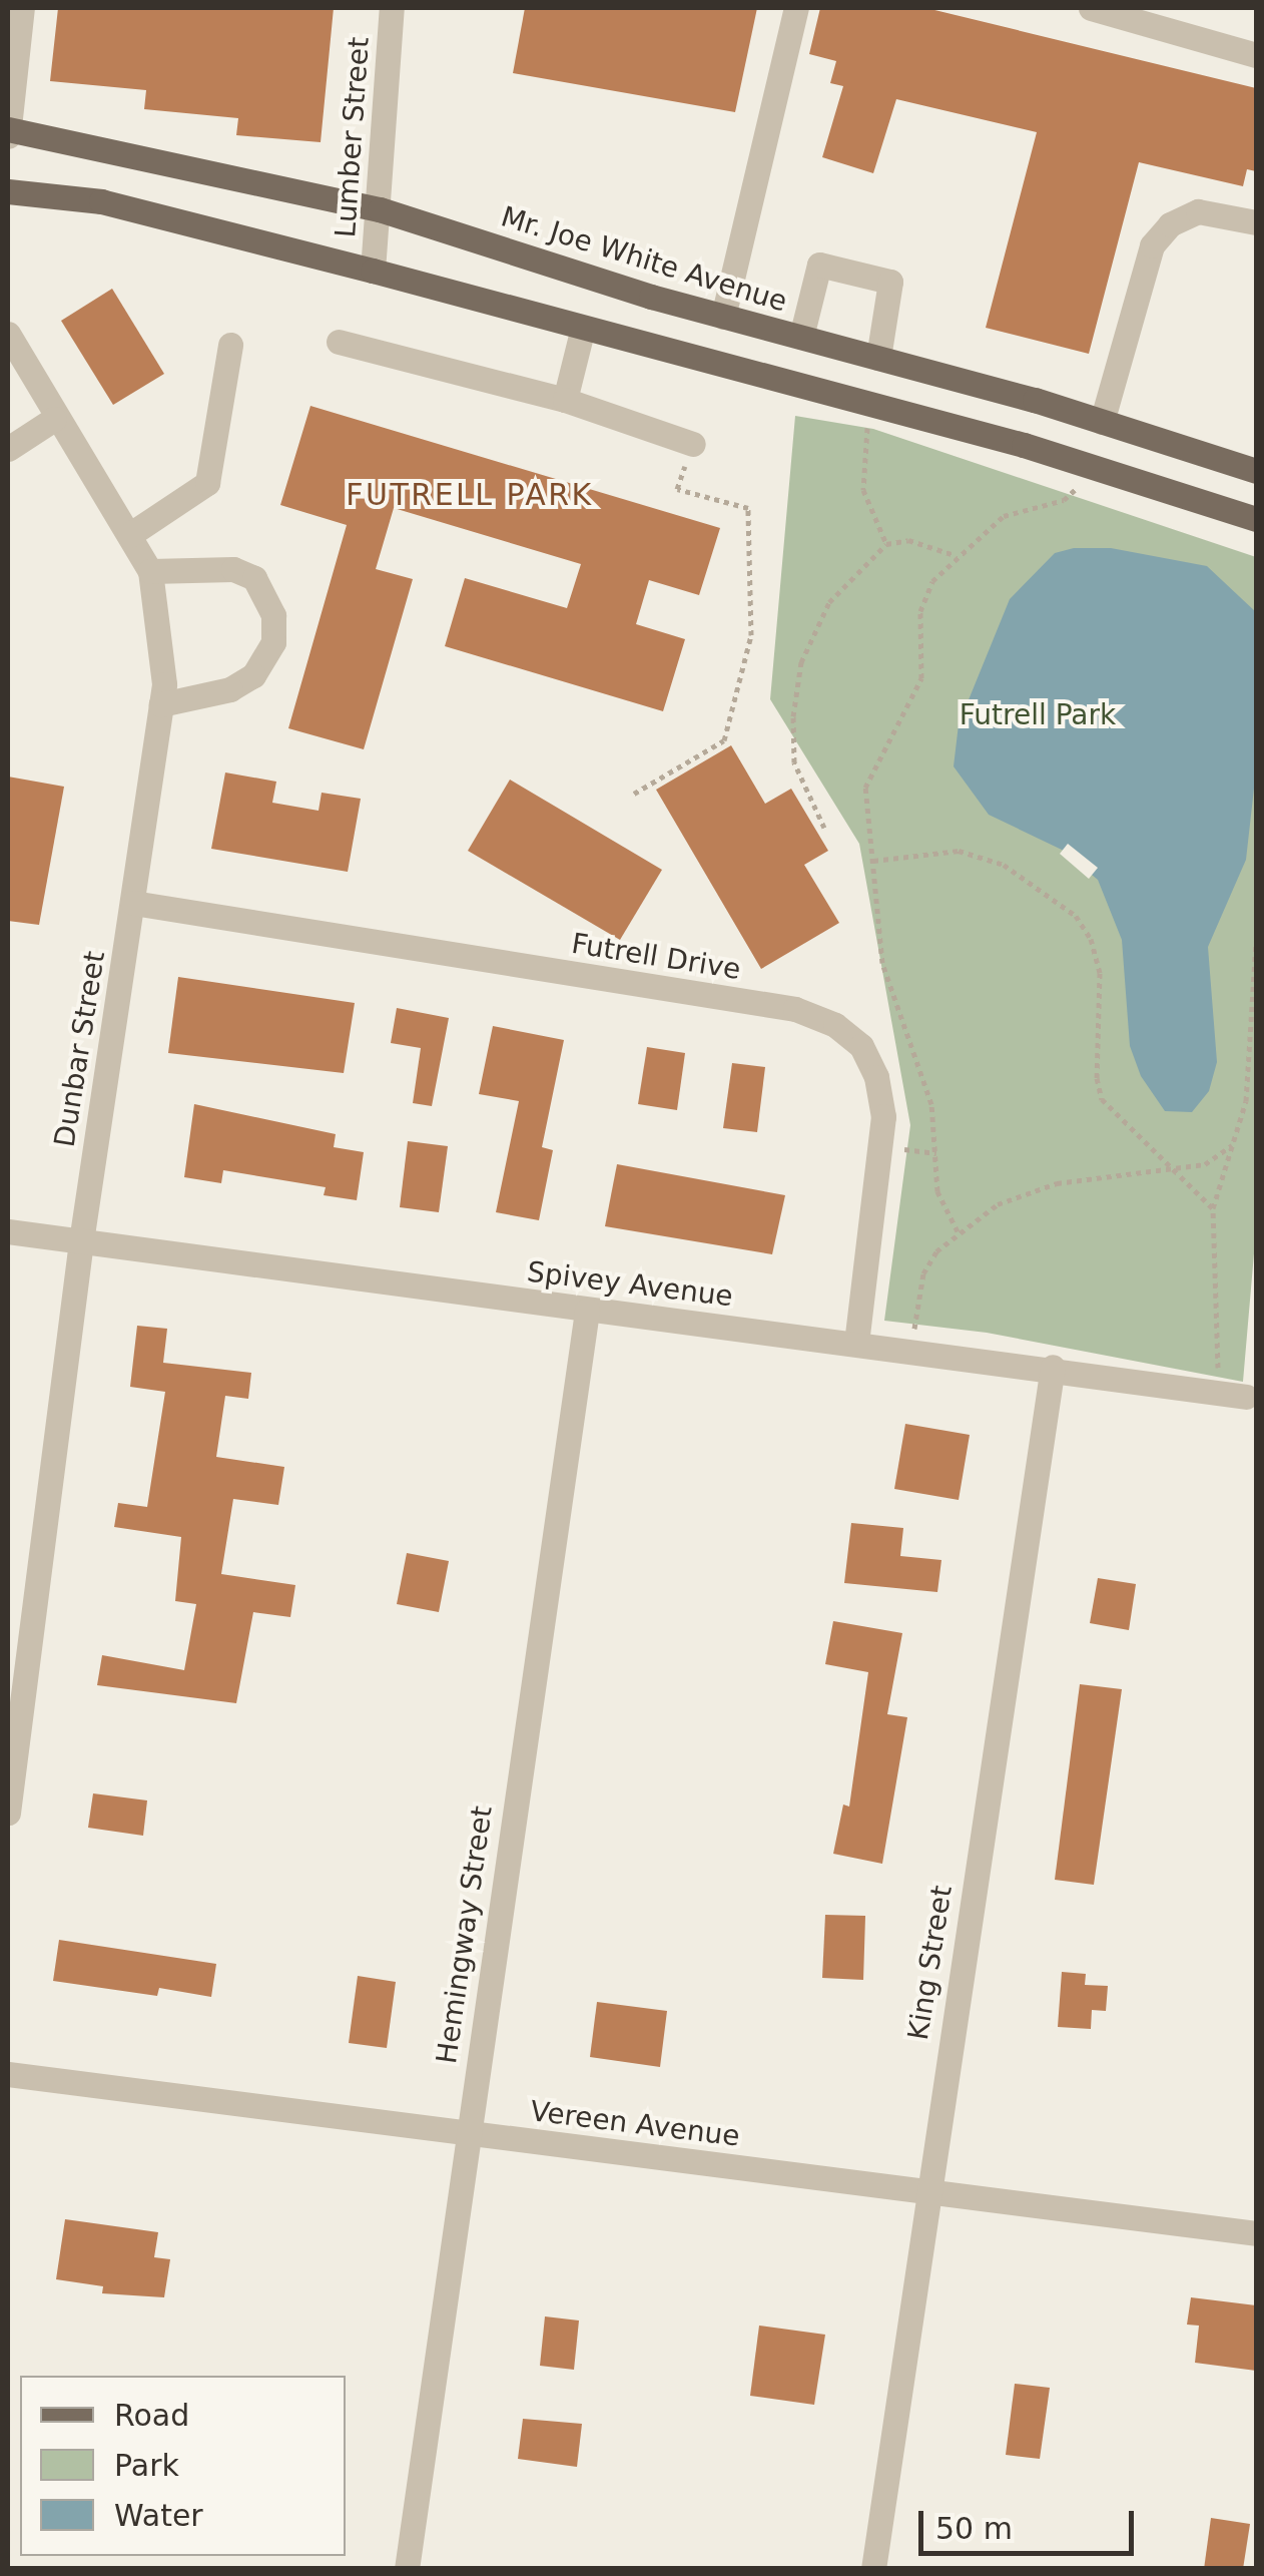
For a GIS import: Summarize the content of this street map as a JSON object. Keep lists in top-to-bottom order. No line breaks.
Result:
{"streets":{"main road":["Mr. Joe White Avenue"],"street":["Lumber Street","Futrell Drive","Dunbar Street","Spivey Avenue","Hemingway Street","King Street","Vereen Avenue"]},"crossings":[["Lumber Street","Mr. Joe White Avenue"],["Futrell Drive","Dunbar Street"],["Futrell Drive","Spivey Avenue"],["Dunbar Street","Spivey Avenue"],["Spivey Avenue","Hemingway Street"],["Spivey Avenue","King Street"],["Hemingway Street","Vereen Avenue"],["King Street","Vereen Avenue"]],"districts":["FUTRELL PARK"],"parks":["Futrell Park"],"legend":["Road","Park","Water"],"scale_bar":"50 m"}
